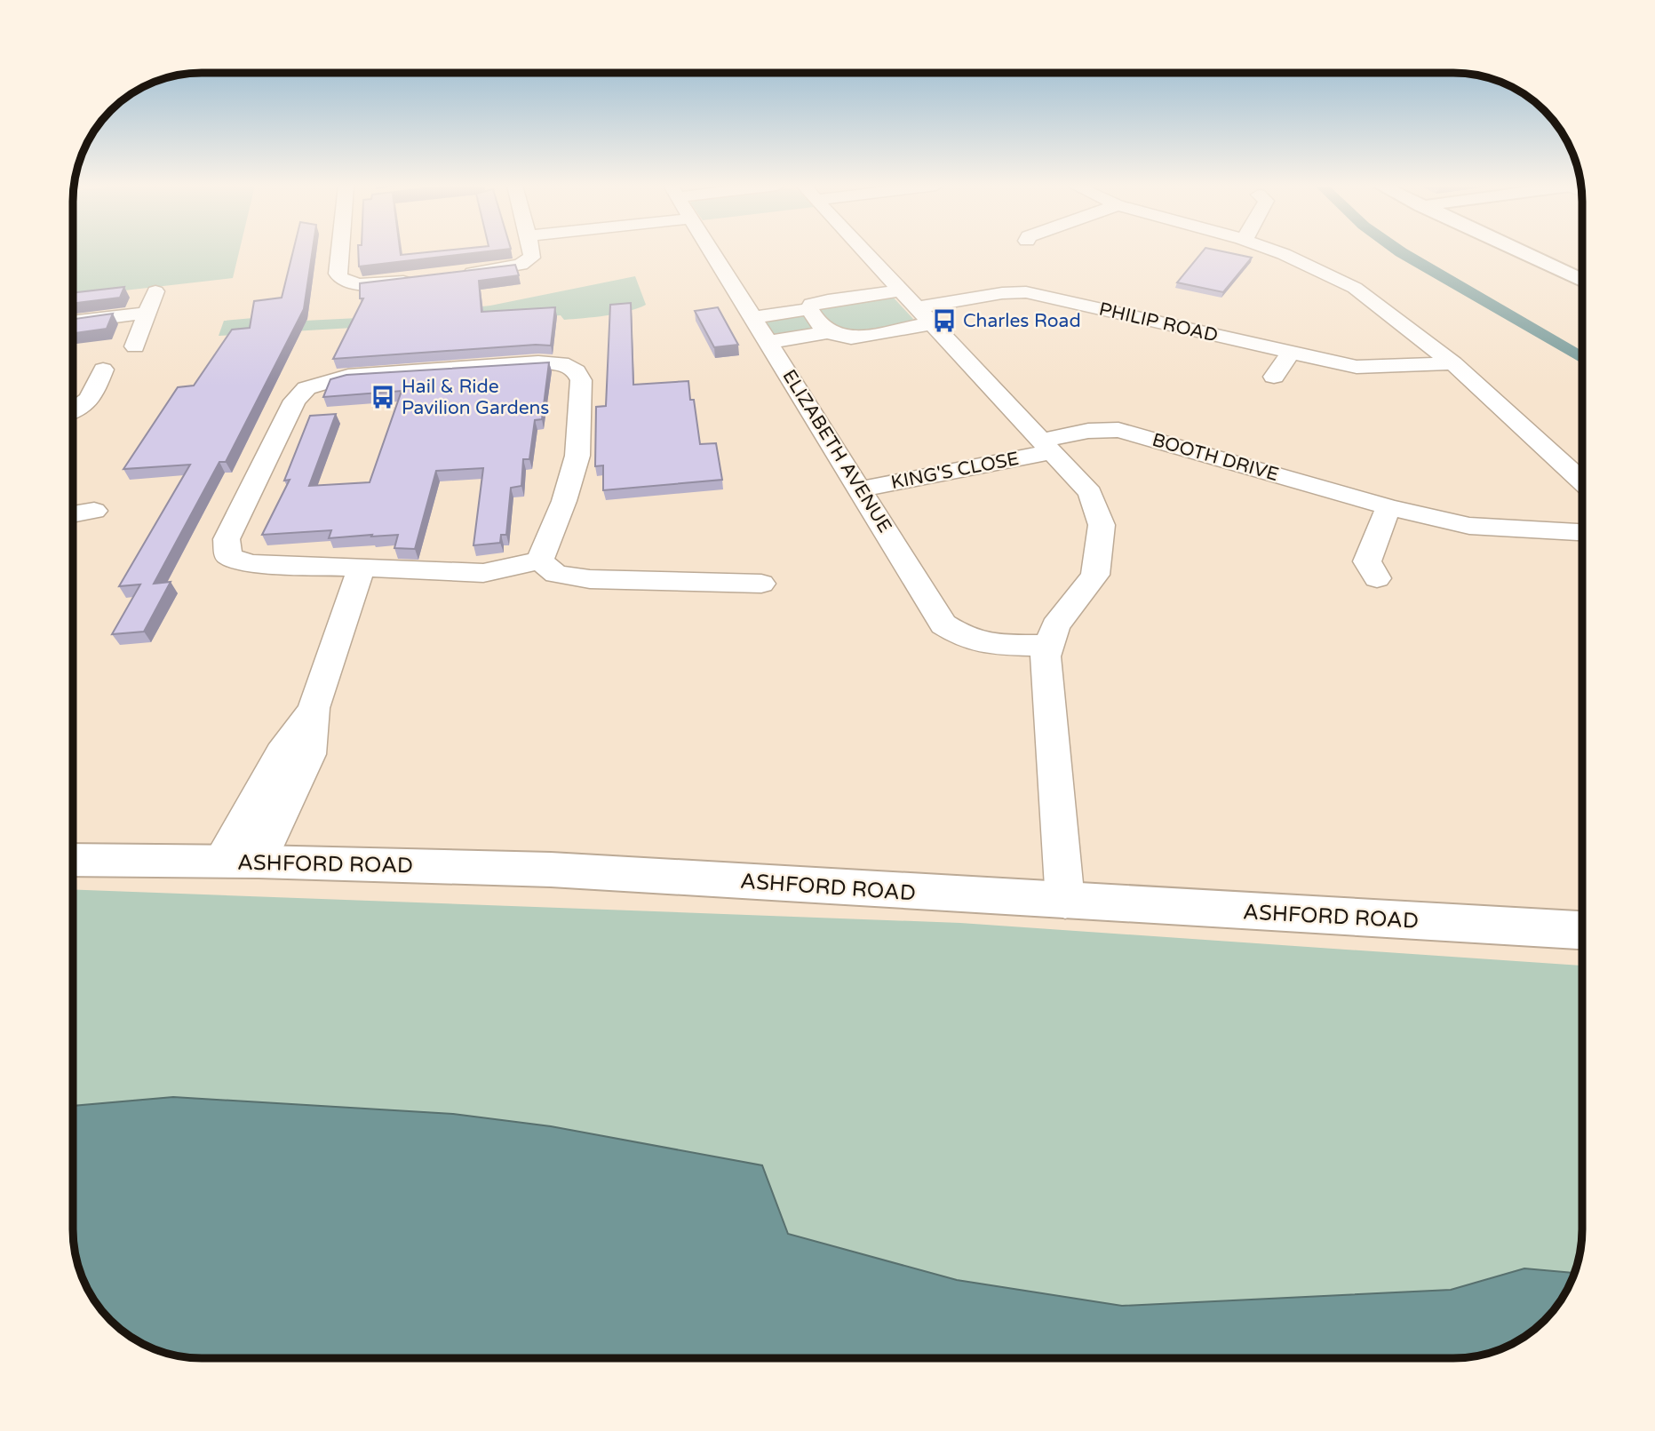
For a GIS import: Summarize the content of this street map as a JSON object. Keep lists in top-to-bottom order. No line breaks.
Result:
{"streets":{"main road":["ASHFORD ROAD"],"street":["PHILIP ROAD","ELIZABETH AVENUE","BOOTH DRIVE","KING'S CLOSE"]},"crossings":[["PHILIP ROAD","ELIZABETH AVENUE"],["ELIZABETH AVENUE","KING'S CLOSE"],["BOOTH DRIVE","KING'S CLOSE"]],"places":{"bus stop":["Charles Road","Hail & Ride Pavilion Gardens"]}}
